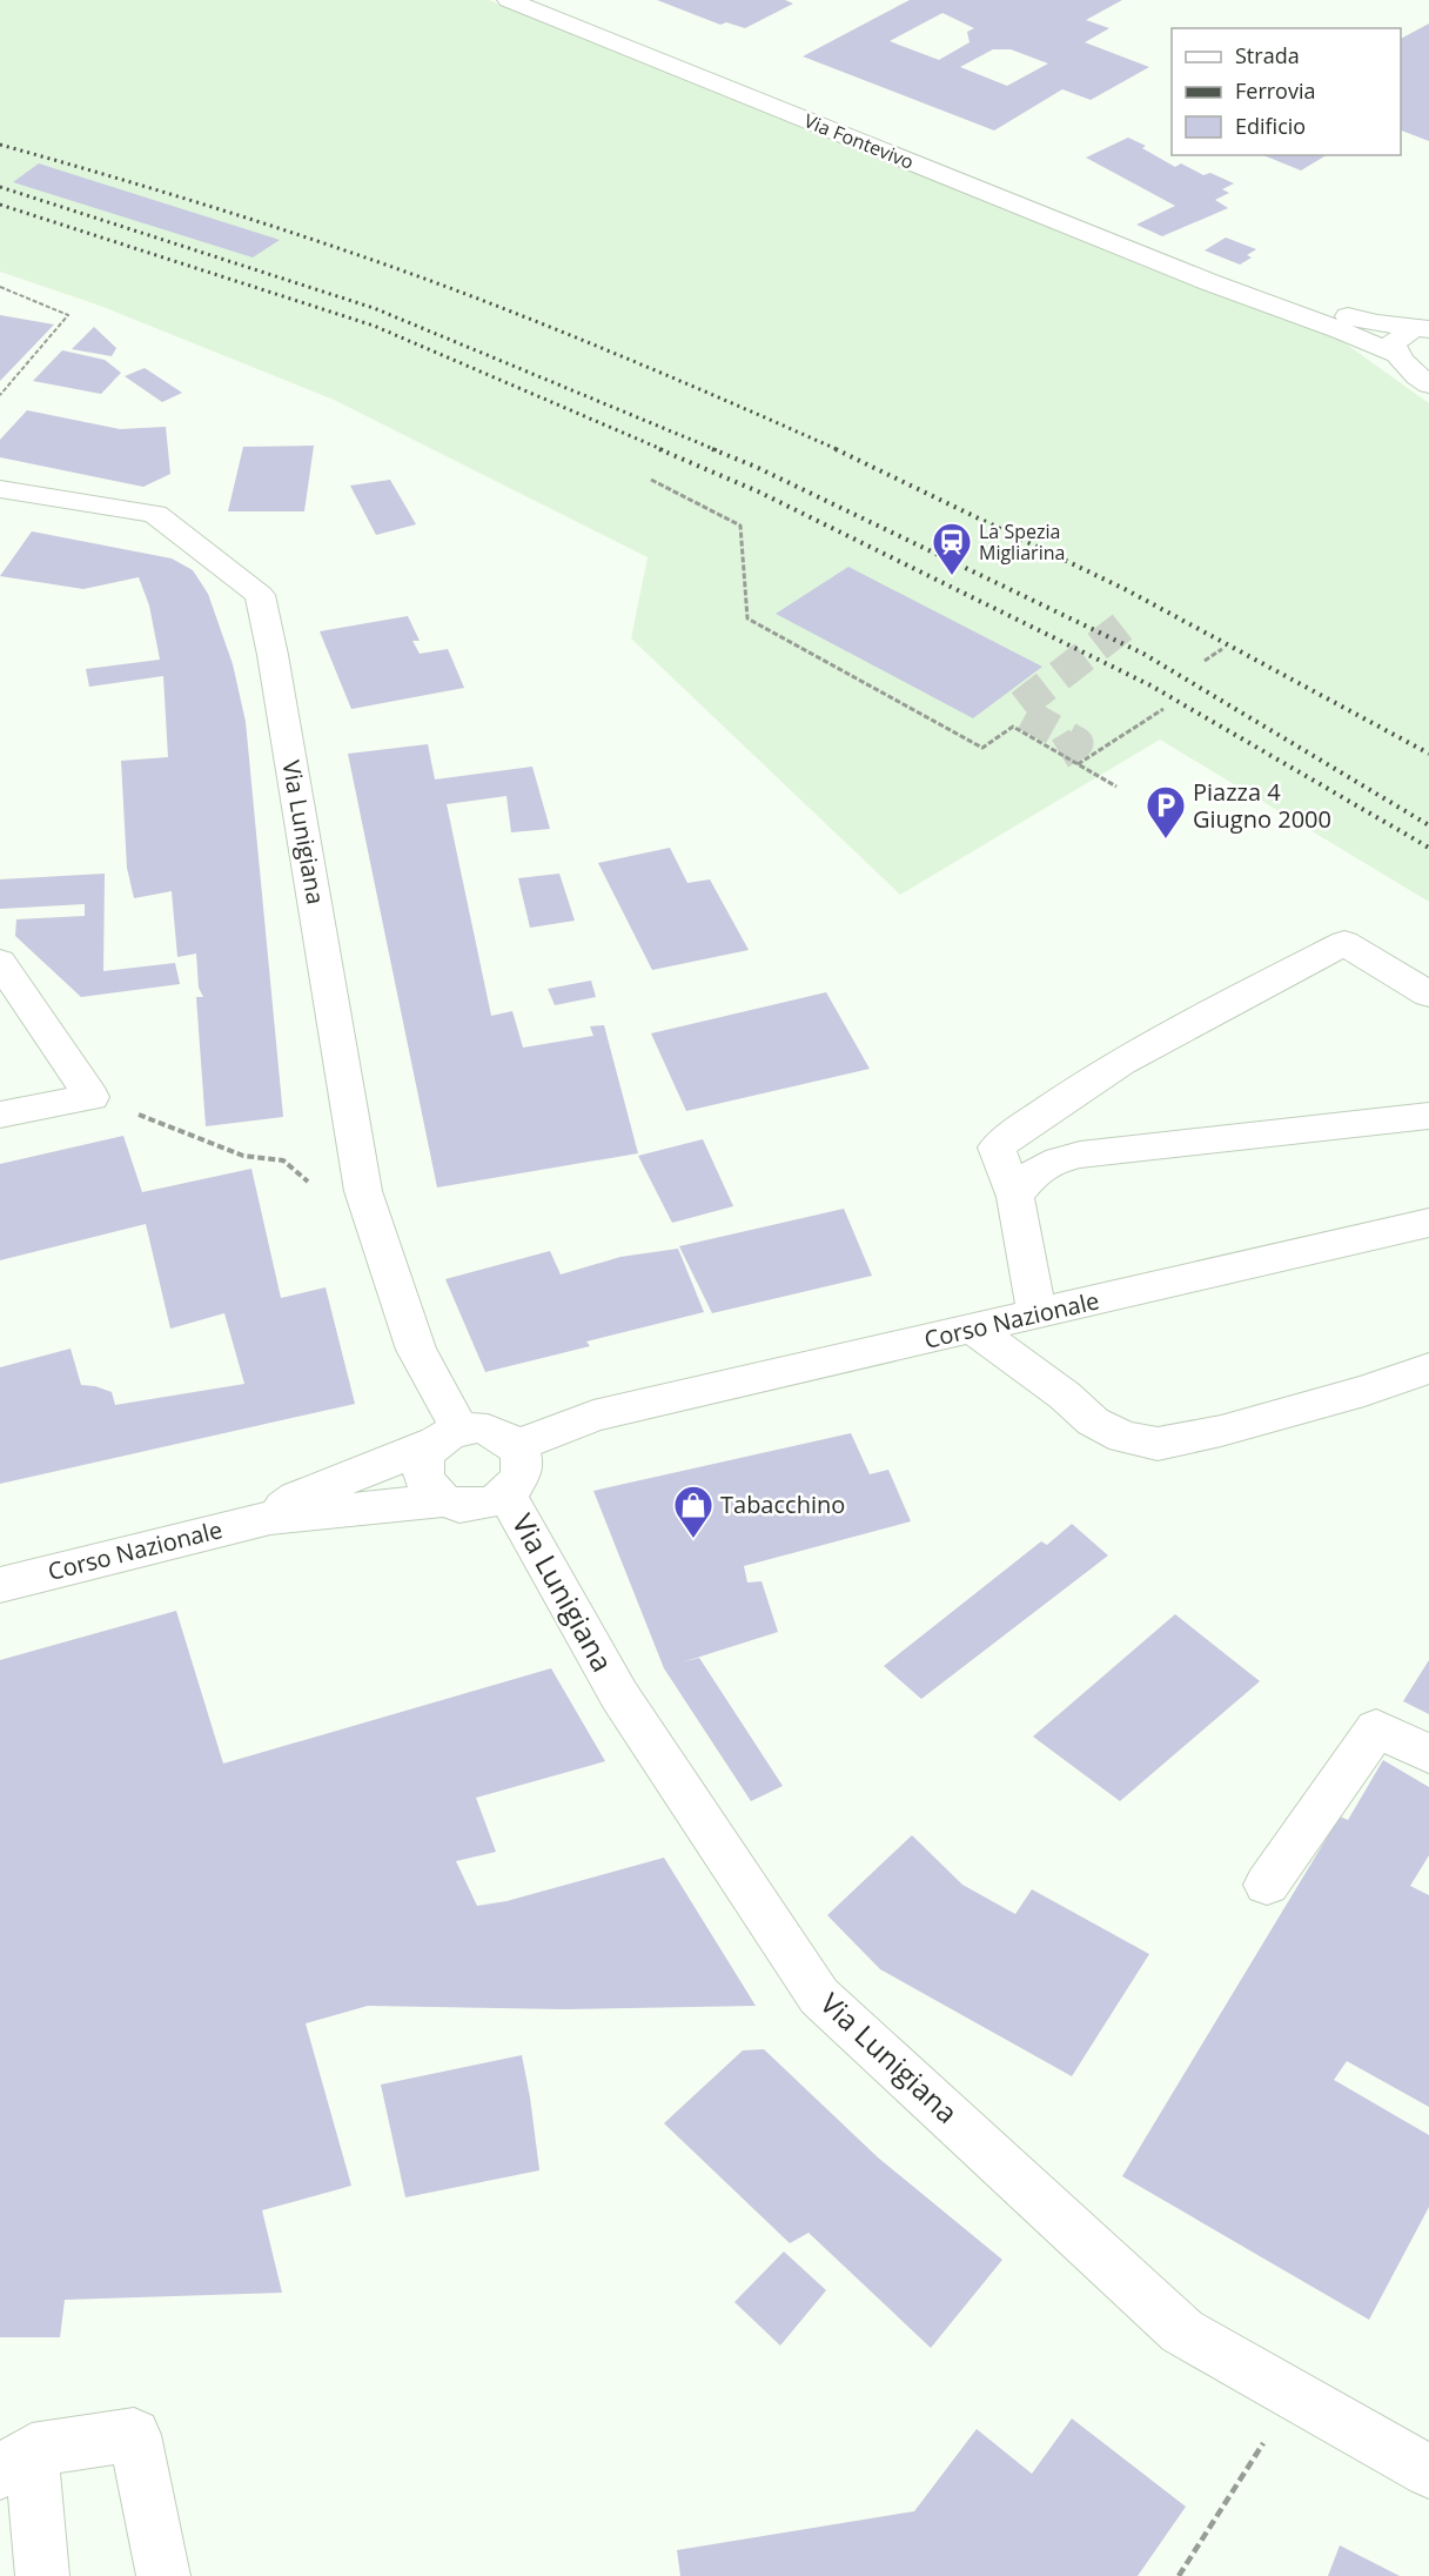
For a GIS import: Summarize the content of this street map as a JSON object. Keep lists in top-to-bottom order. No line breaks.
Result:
{"streets":{"street":["Via Fontevivo","Via Lunigiana","Corso Nazionale"]},"crossings":[["Via Lunigiana","Corso Nazionale"]],"places":{"station":["La Spezia Migliarina"],"parking":["Piazza 4 Giugno 2000"],"shop":["Tabacchino"]},"legend":["Strada","Ferrovia","Edificio"]}
